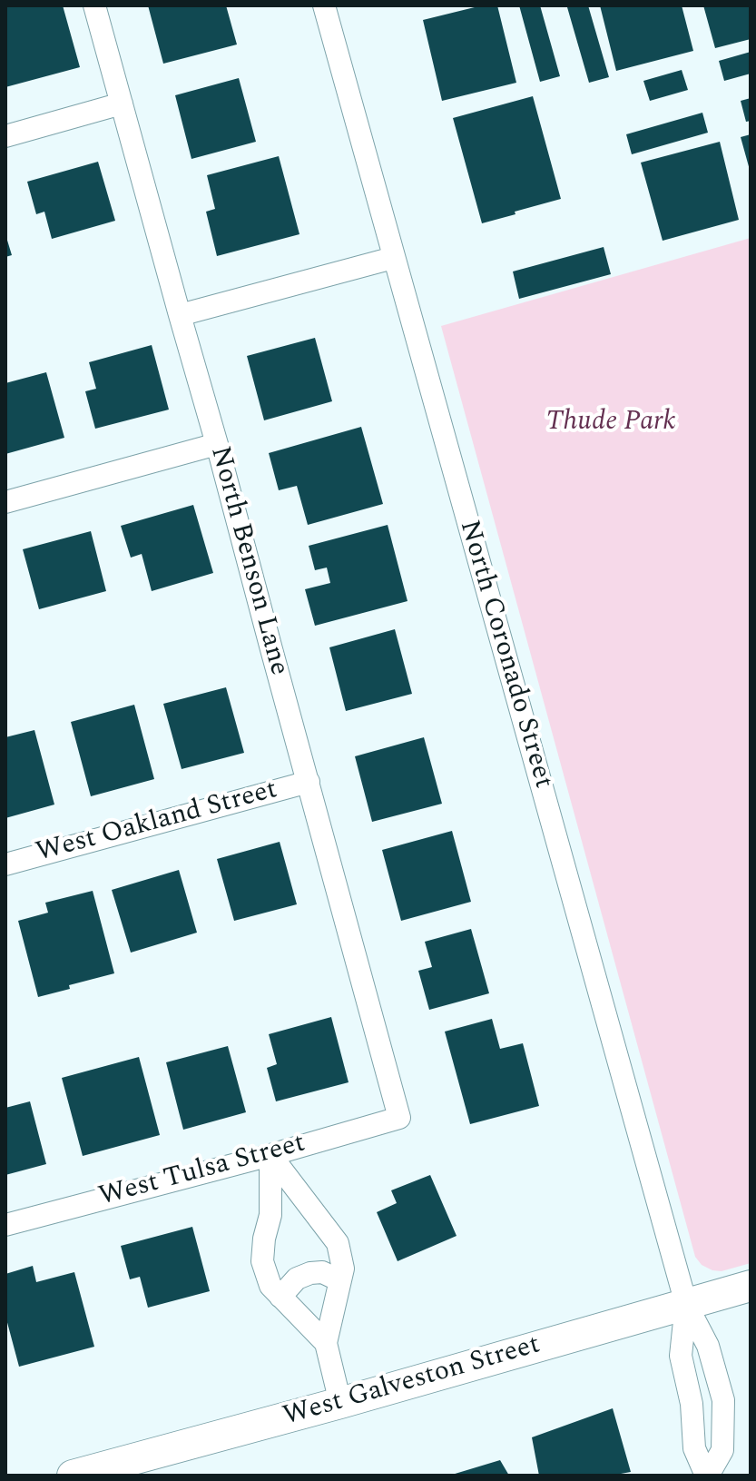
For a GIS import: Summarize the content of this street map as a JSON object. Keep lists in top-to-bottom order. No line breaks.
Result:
{"streets":{"street":["North Benson Lane","North Coronado Street","West Oakland Street","West Tulsa Street","West Galveston Street"]},"crossings":[["North Benson Lane","West Oakland Street"],["North Benson Lane","West Tulsa Street"],["North Coronado Street","West Galveston Street"]],"parks":["Thude Park"]}
